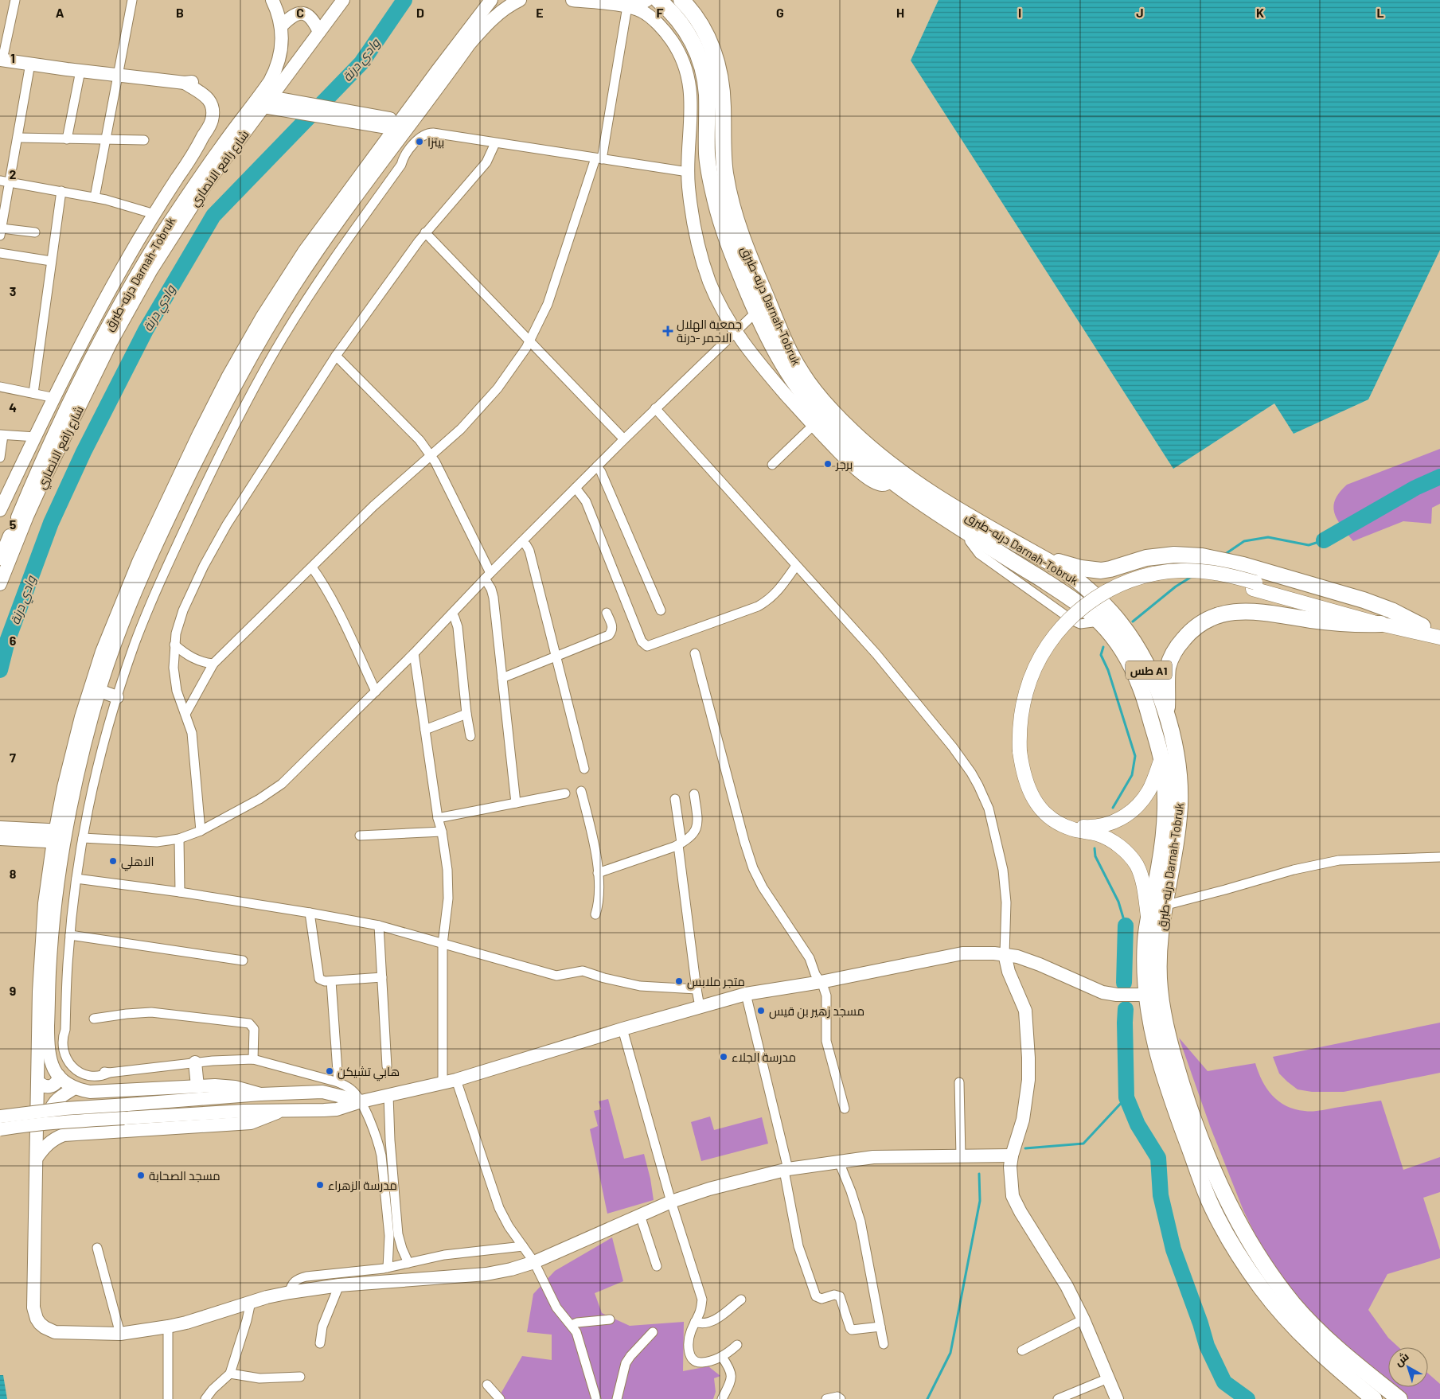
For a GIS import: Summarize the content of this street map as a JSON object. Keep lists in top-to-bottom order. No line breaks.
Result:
{"streets":{"highway":["درنه-طبرق Darnah-Tobruk","طس A1"],"street":["شارع رافع الانصاري"]},"water":["وادي درنة"],"places":{"other":["بيتزا","برجر","الاهلي","متجر ملابس","مسجد زهير بن قيس","مدرسة الجلاء","هابي تشيكن","مسجد الصحابة","مدرسة الزهراء"],"health":["جمعية الهلال الاحمر -درنة"]},"north":"top left","grid":{"columns":["A","B","C","D","E","F","G","H","I","J","K","L"],"rows":["1","2","3","4","5","6","7","8","9"]}}
